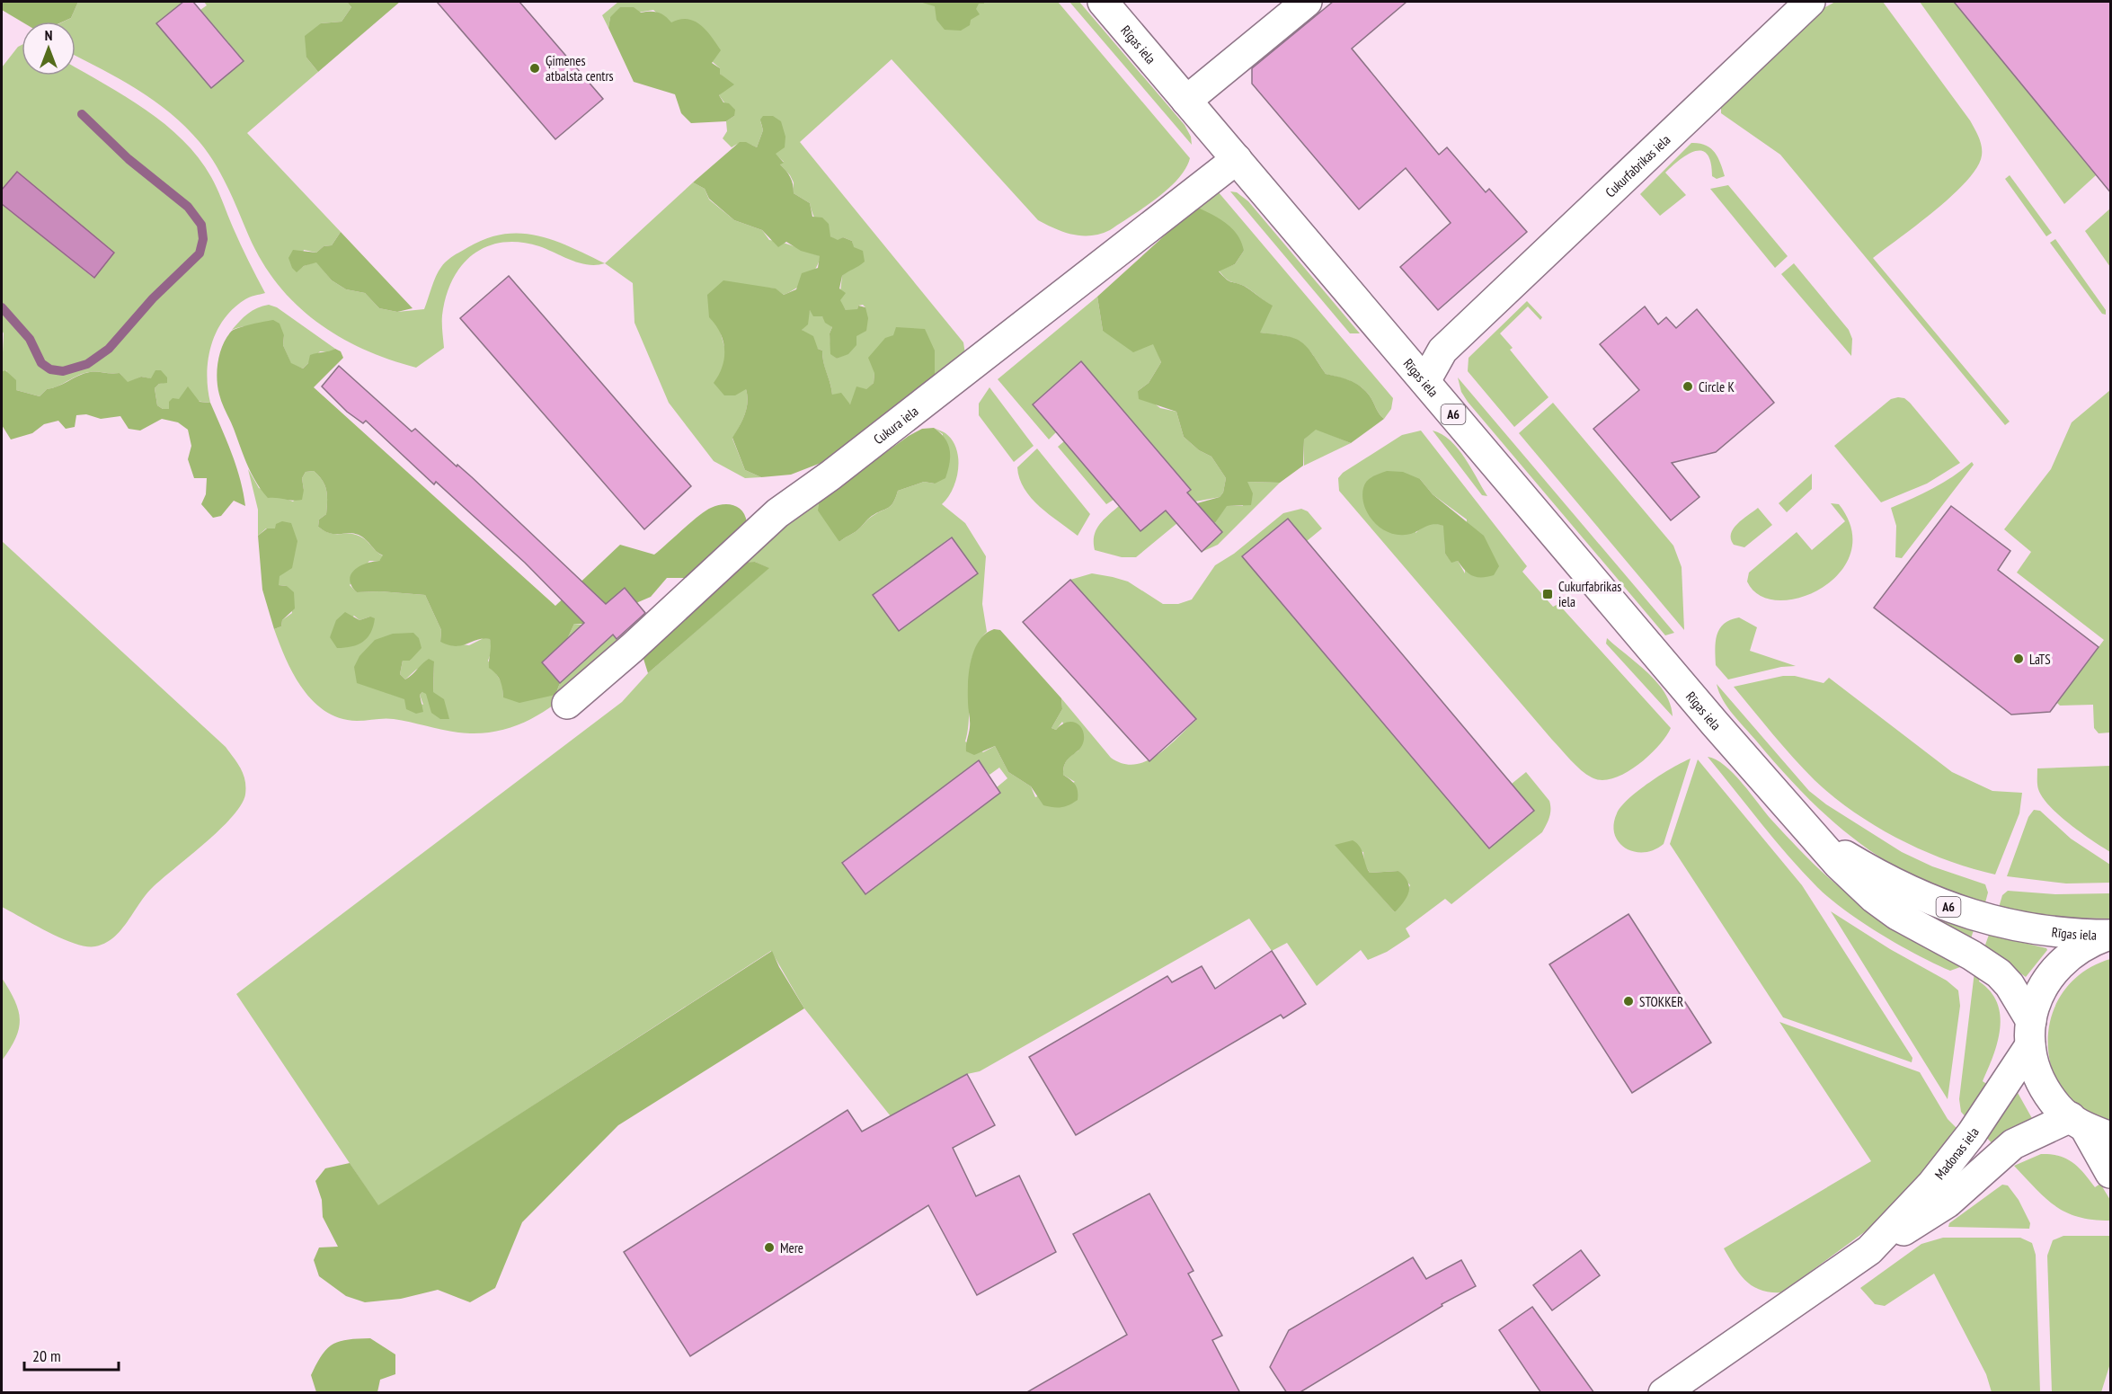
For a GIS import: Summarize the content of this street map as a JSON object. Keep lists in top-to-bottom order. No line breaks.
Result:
{"streets":{"main road":["Rīgas iela","Cukurfabrikas iela","A6","Cukura iela","Madonas iela"]},"crossings":[["Rīgas iela","Cukurfabrikas iela"],["Rīgas iela","A6"],["Rīgas iela","Cukura iela"],["Rīgas iela","Madonas iela"],["A6","Madonas iela"]],"places":{"other":["Ģimenes atbalsta centrs","Circle K","LaTS","STOKKER","Mere"],"transit":["Cukurfabrikas iela"]},"scale_bar":"20 m","north":"top"}
